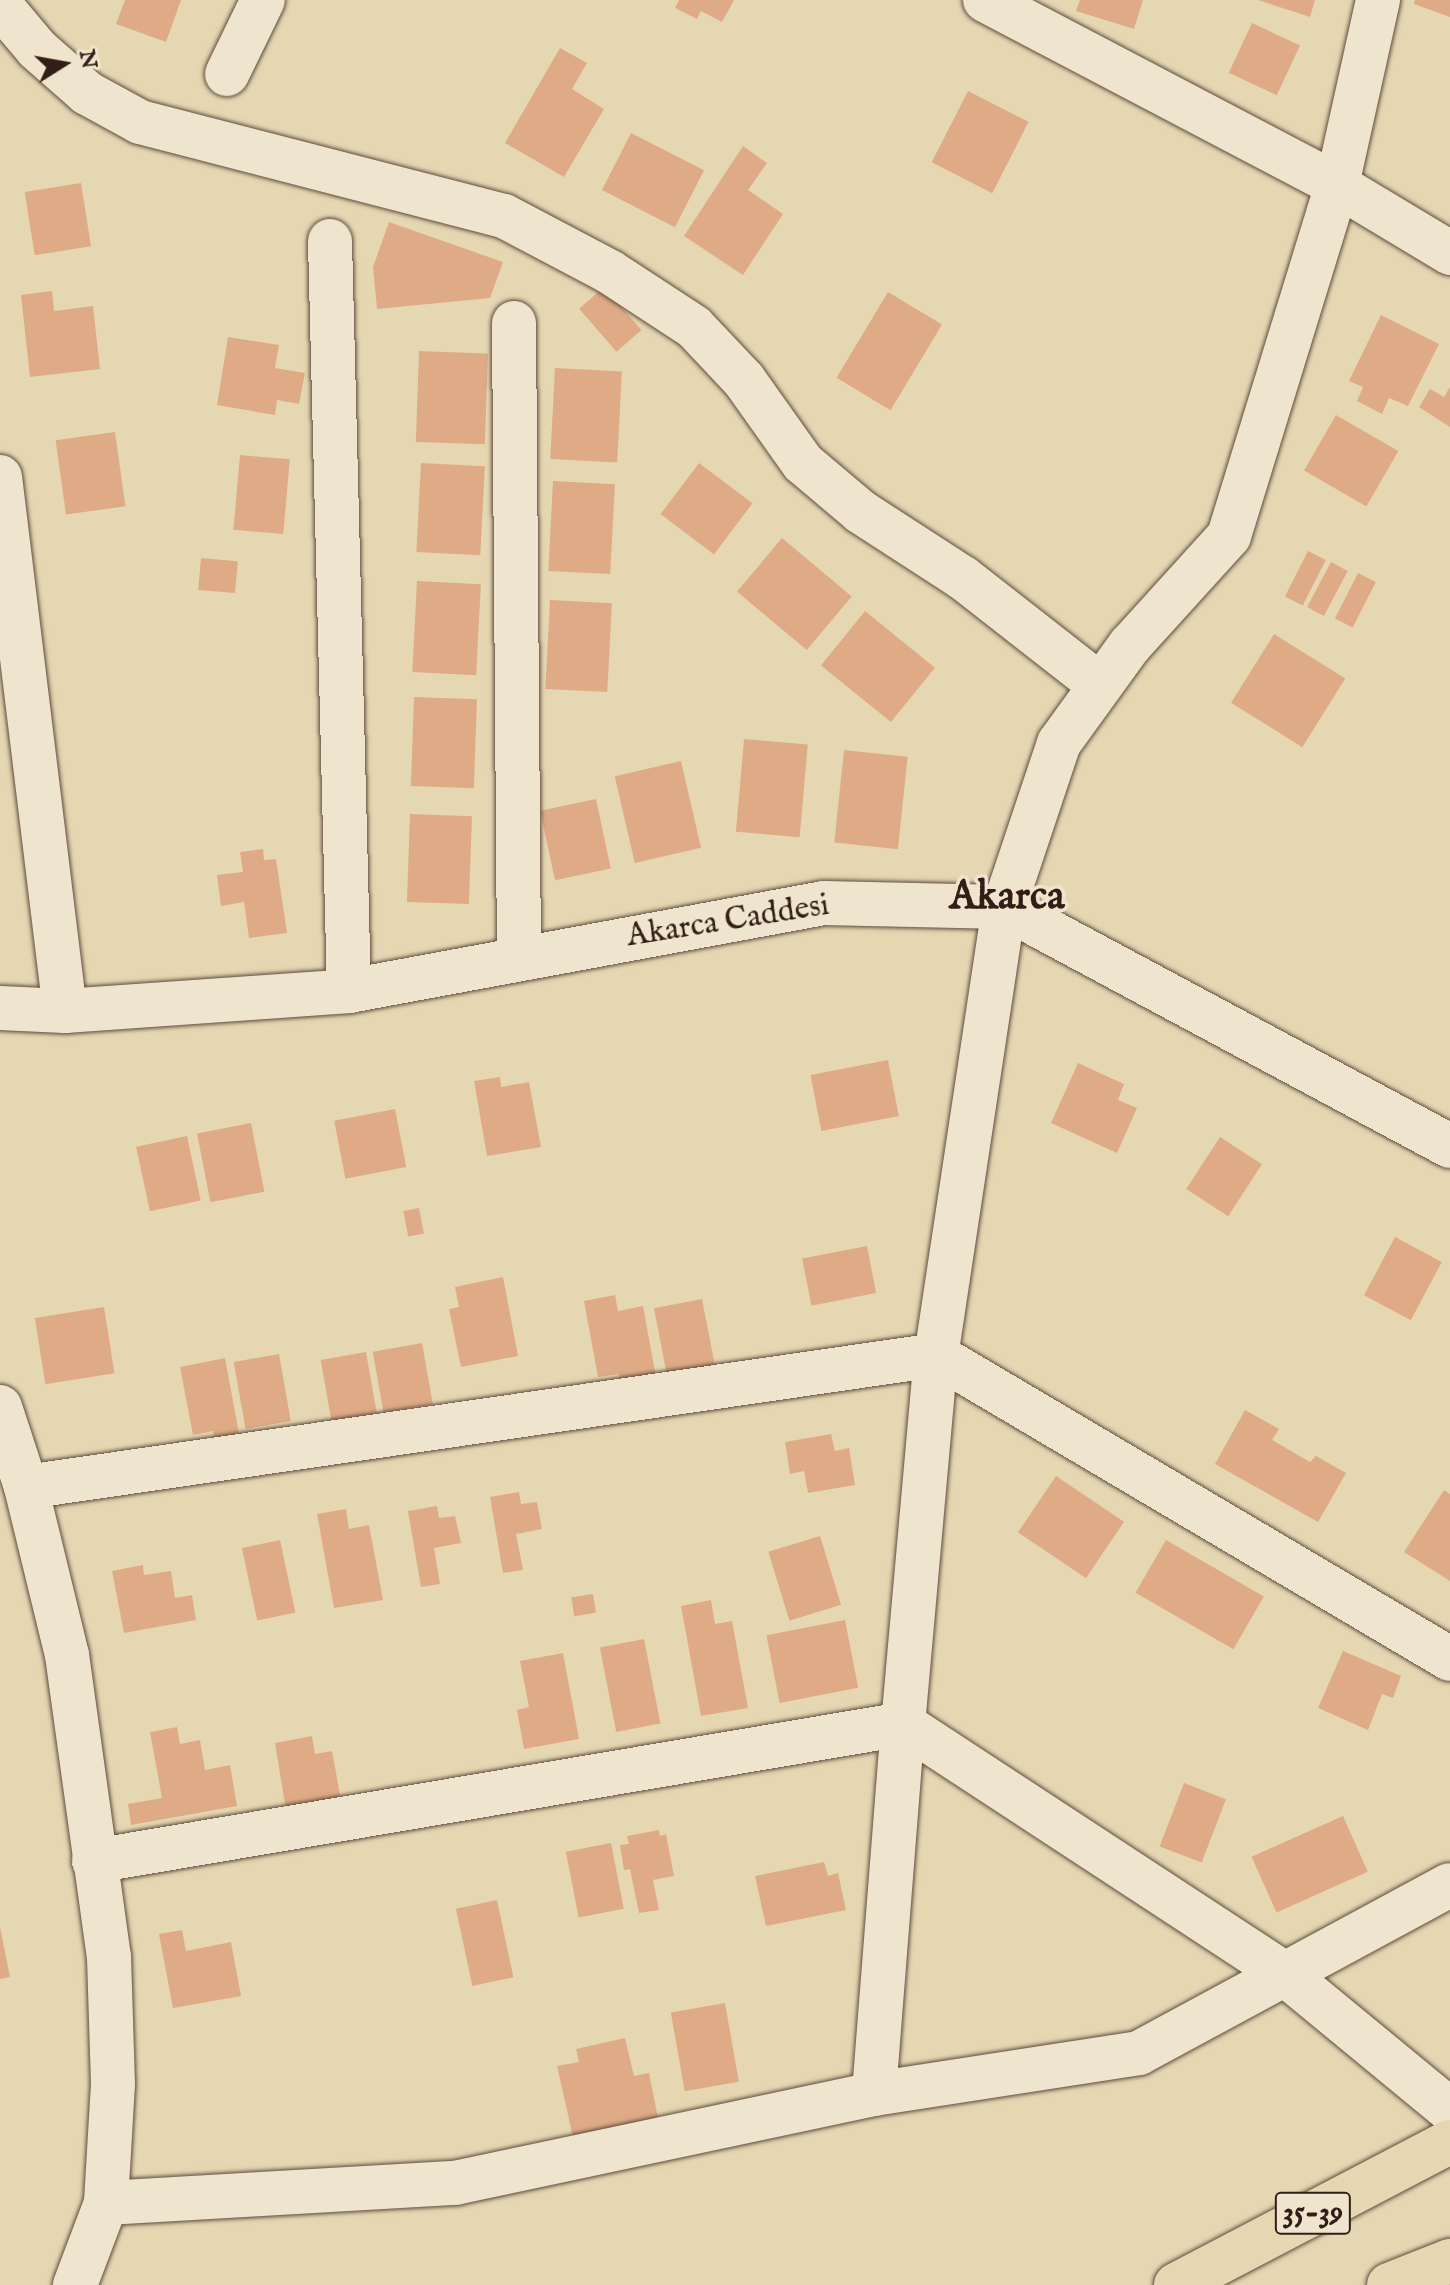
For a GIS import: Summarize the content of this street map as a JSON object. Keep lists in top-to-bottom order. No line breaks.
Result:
{"streets":{"main road":["35-39"],"street":["Akarca Caddesi"]},"districts":["Akarca"],"north":"right"}
